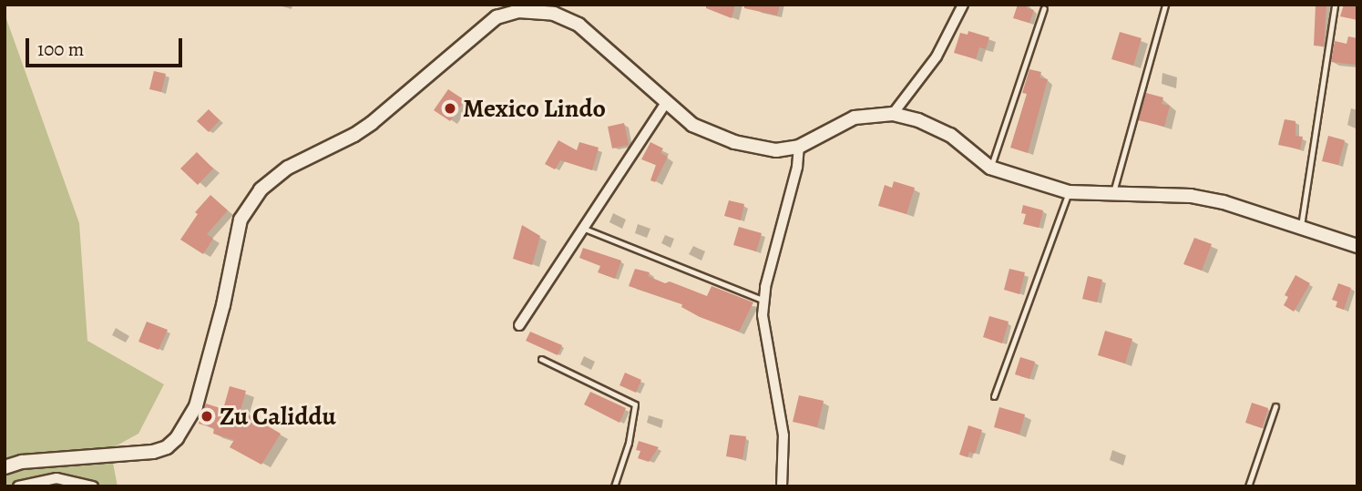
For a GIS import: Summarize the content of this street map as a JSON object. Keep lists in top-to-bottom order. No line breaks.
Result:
{"places":["Mexico Lindo","Zu Caliddu"],"scale_bar":"100 m"}
